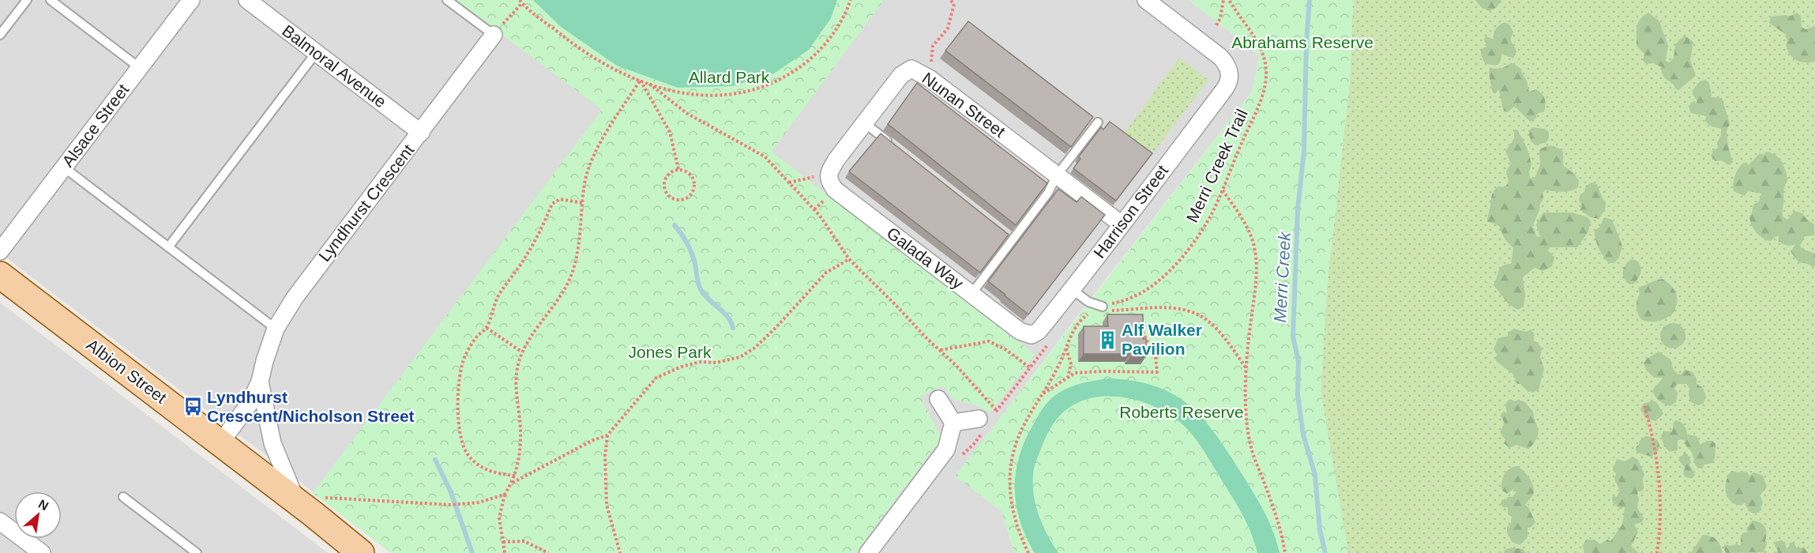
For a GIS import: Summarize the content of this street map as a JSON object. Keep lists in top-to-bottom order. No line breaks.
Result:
{"streets":{"main road":["Albion Street"],"street":["Balmoral Avenue","Nunan Street","Alsace Street","Lyndhurst Crescent","Harrison Street","Galada Way"],"path":["Merri Creek Trail"]},"crossings":[["Balmoral Avenue","Lyndhurst Crescent"],["Nunan Street","Harrison Street"],["Nunan Street","Galada Way"],["Lyndhurst Crescent","Albion Street"],["Harrison Street","Galada Way"]],"water":["Merri Creek"],"parks":["Abrahams Reserve","Allard Park","Jones Park","Roberts Reserve"],"places":{"building":["Alf Walker Pavilion"],"bus stop":["Lyndhurst Crescent/Nicholson Street"]},"north":"top right"}
